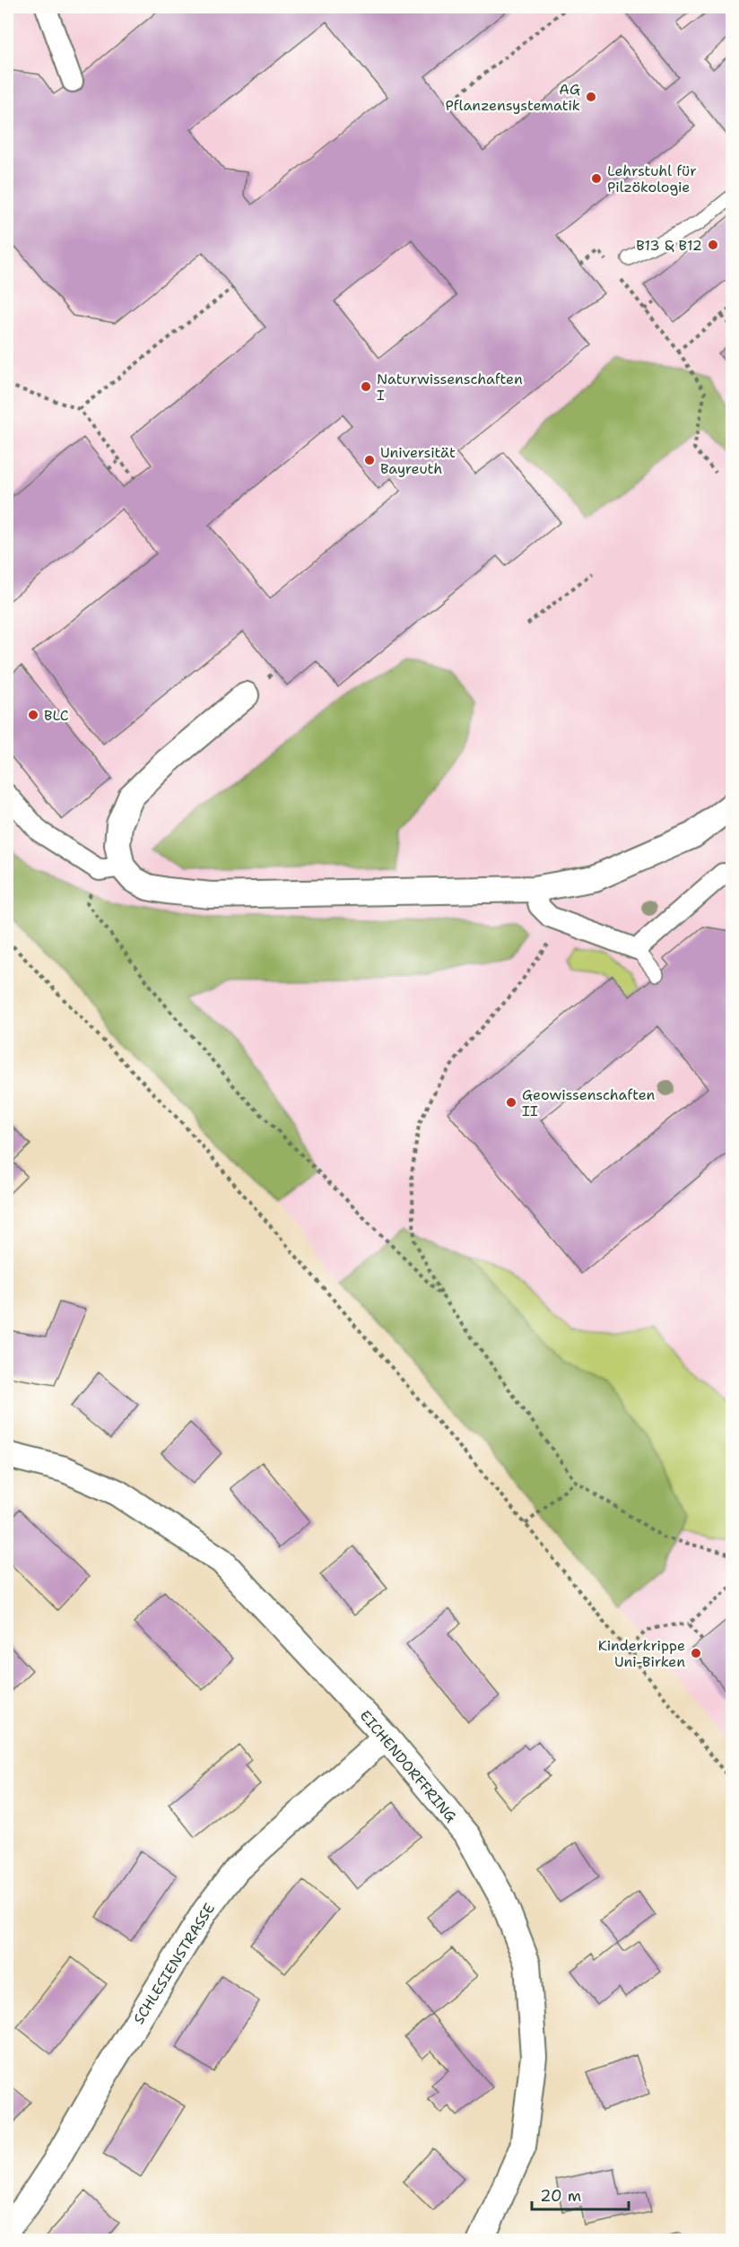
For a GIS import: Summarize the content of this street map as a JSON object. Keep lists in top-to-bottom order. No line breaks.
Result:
{"streets":{"street":["EICHENDORFFRING","SCHLESIENSTRASSE"]},"crossings":[["EICHENDORFFRING","SCHLESIENSTRASSE"]],"places":["AG Pflanzensystematik","Lehrstuhl für Pilzökologie","B13 & B12","Naturwissenschaften I","Universität Bayreuth","BLC","Geowissenschaften II","Kinderkrippe Uni-Birken"],"scale_bar":"20 m"}
